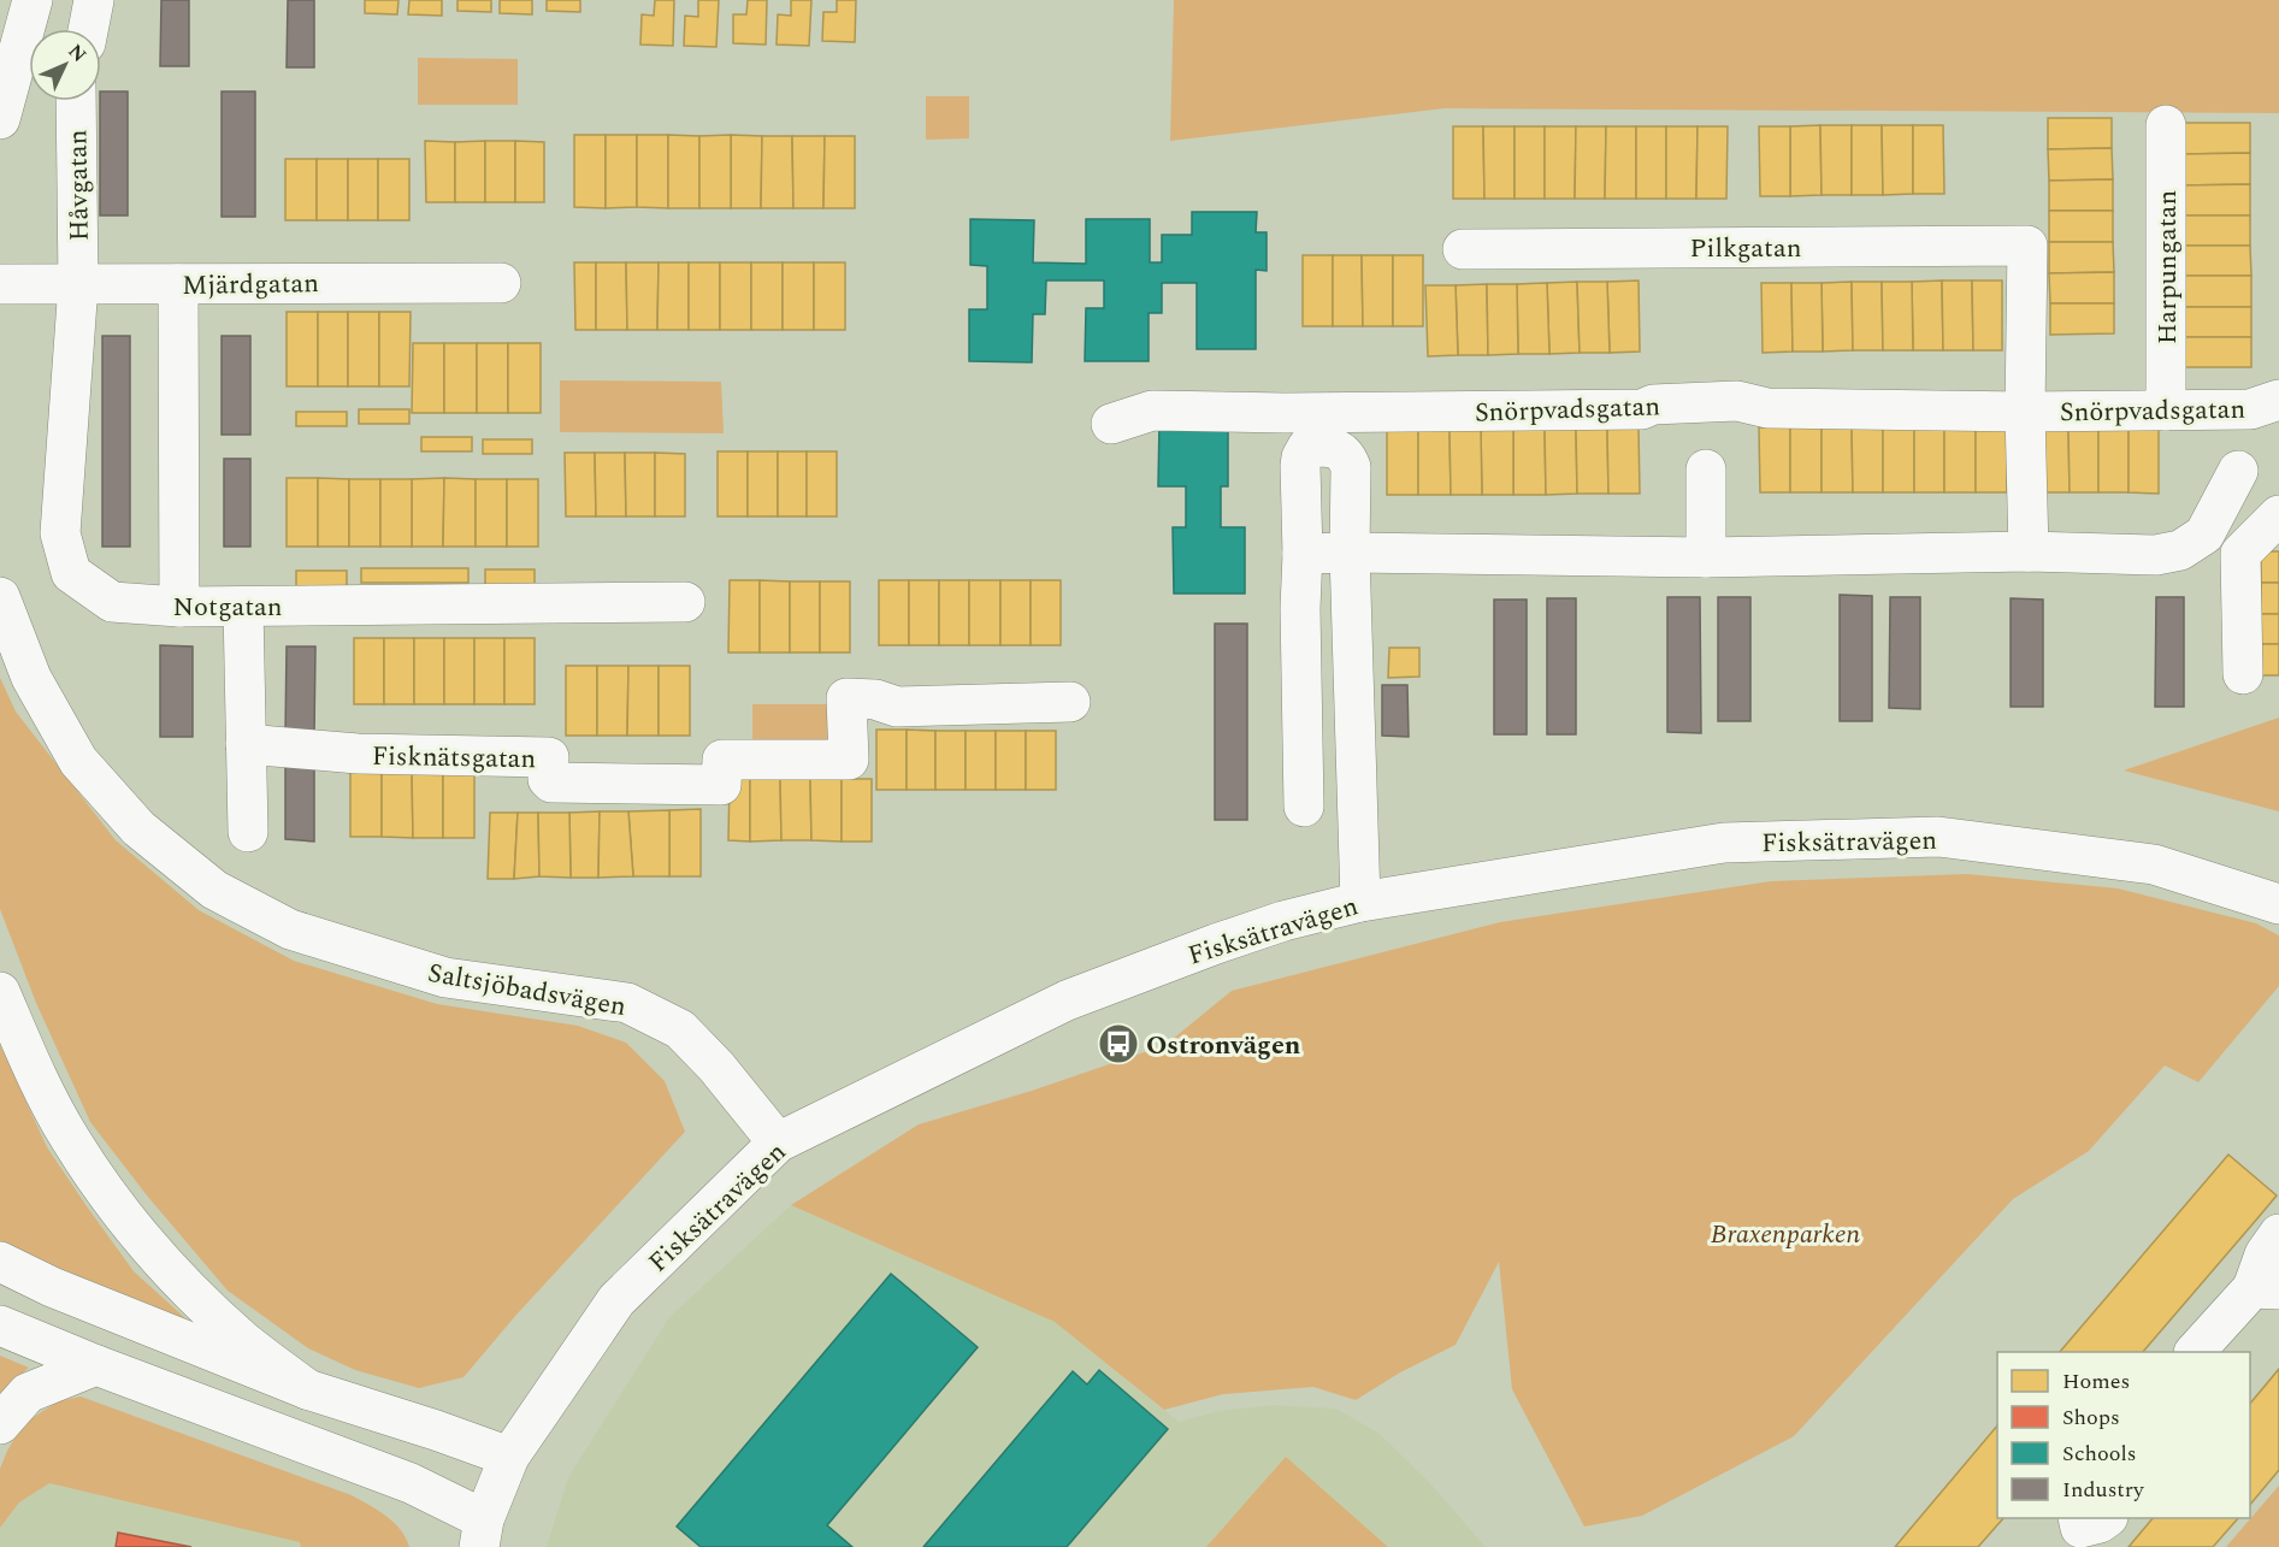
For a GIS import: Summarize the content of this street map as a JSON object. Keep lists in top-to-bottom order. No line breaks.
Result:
{"streets":{"main road":["Håvgatan","Pilkgatan","Harpungatan","Mjärdgatan","Snörpvadsgatan","Notgatan","Fisknätsgatan","Fisksätravägen","Saltsjöbadsvägen"]},"crossings":[["Håvgatan","Mjärdgatan"],["Håvgatan","Notgatan"],["Pilkgatan","Snörpvadsgatan"],["Harpungatan","Snörpvadsgatan"],["Mjärdgatan","Notgatan"],["Fisksätravägen","Saltsjöbadsvägen"]],"parks":["Braxenparken"],"places":{"bus stop":["Ostronvägen"]},"legend":["Homes","Shops","Schools","Industry"],"north":"top right"}
